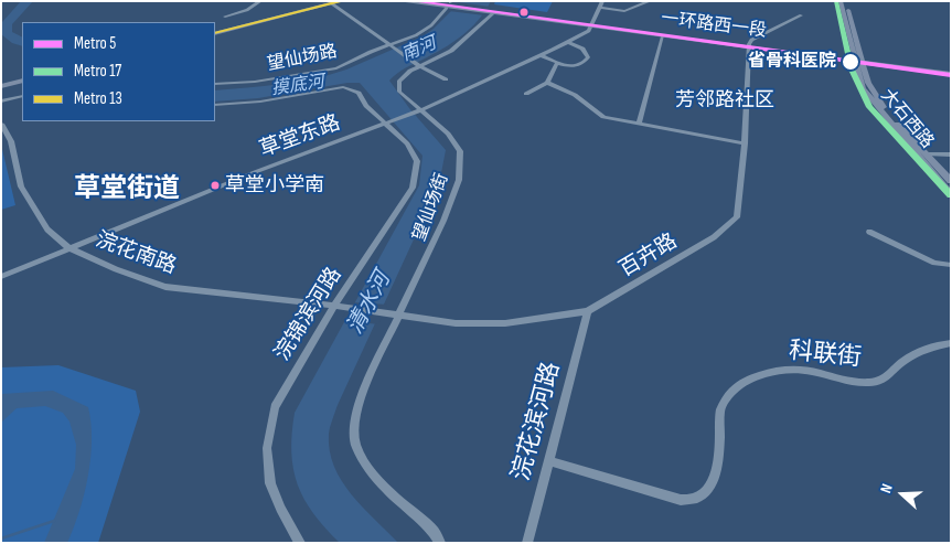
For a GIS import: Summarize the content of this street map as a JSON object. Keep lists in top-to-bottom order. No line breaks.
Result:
{"streets":{"main road":["一环路西一段","大石西路"],"street":["望仙场路","草堂东路","望仙场街","浣花南路","百卉路","浣锦滨河路","科联街","浣花滨河路"]},"crossings":[["一环路西一段","望仙场路"],["一环路西一段","大石西路"],["一环路西一段","草堂东路"],["一环路西一段","望仙场街"],["一环路西一段","百卉路"],["草堂东路","望仙场街"],["草堂东路","浣花南路"],["草堂东路","浣锦滨河路"],["望仙场街","浣花南路"],["望仙场街","百卉路"],["浣花南路","百卉路"],["浣花南路","浣锦滨河路"],["百卉路","浣花滨河路"],["科联街","浣花滨河路"]],"districts":["芳邻路社区","草堂街道"],"water":["南河","摸底河","清水河"],"places":["省骨科医院","草堂小学南"],"lines":["metro line 5","metro line 17","metro line 13"],"legend":["Metro 5","Metro 17","Metro 13"],"north":"left"}
